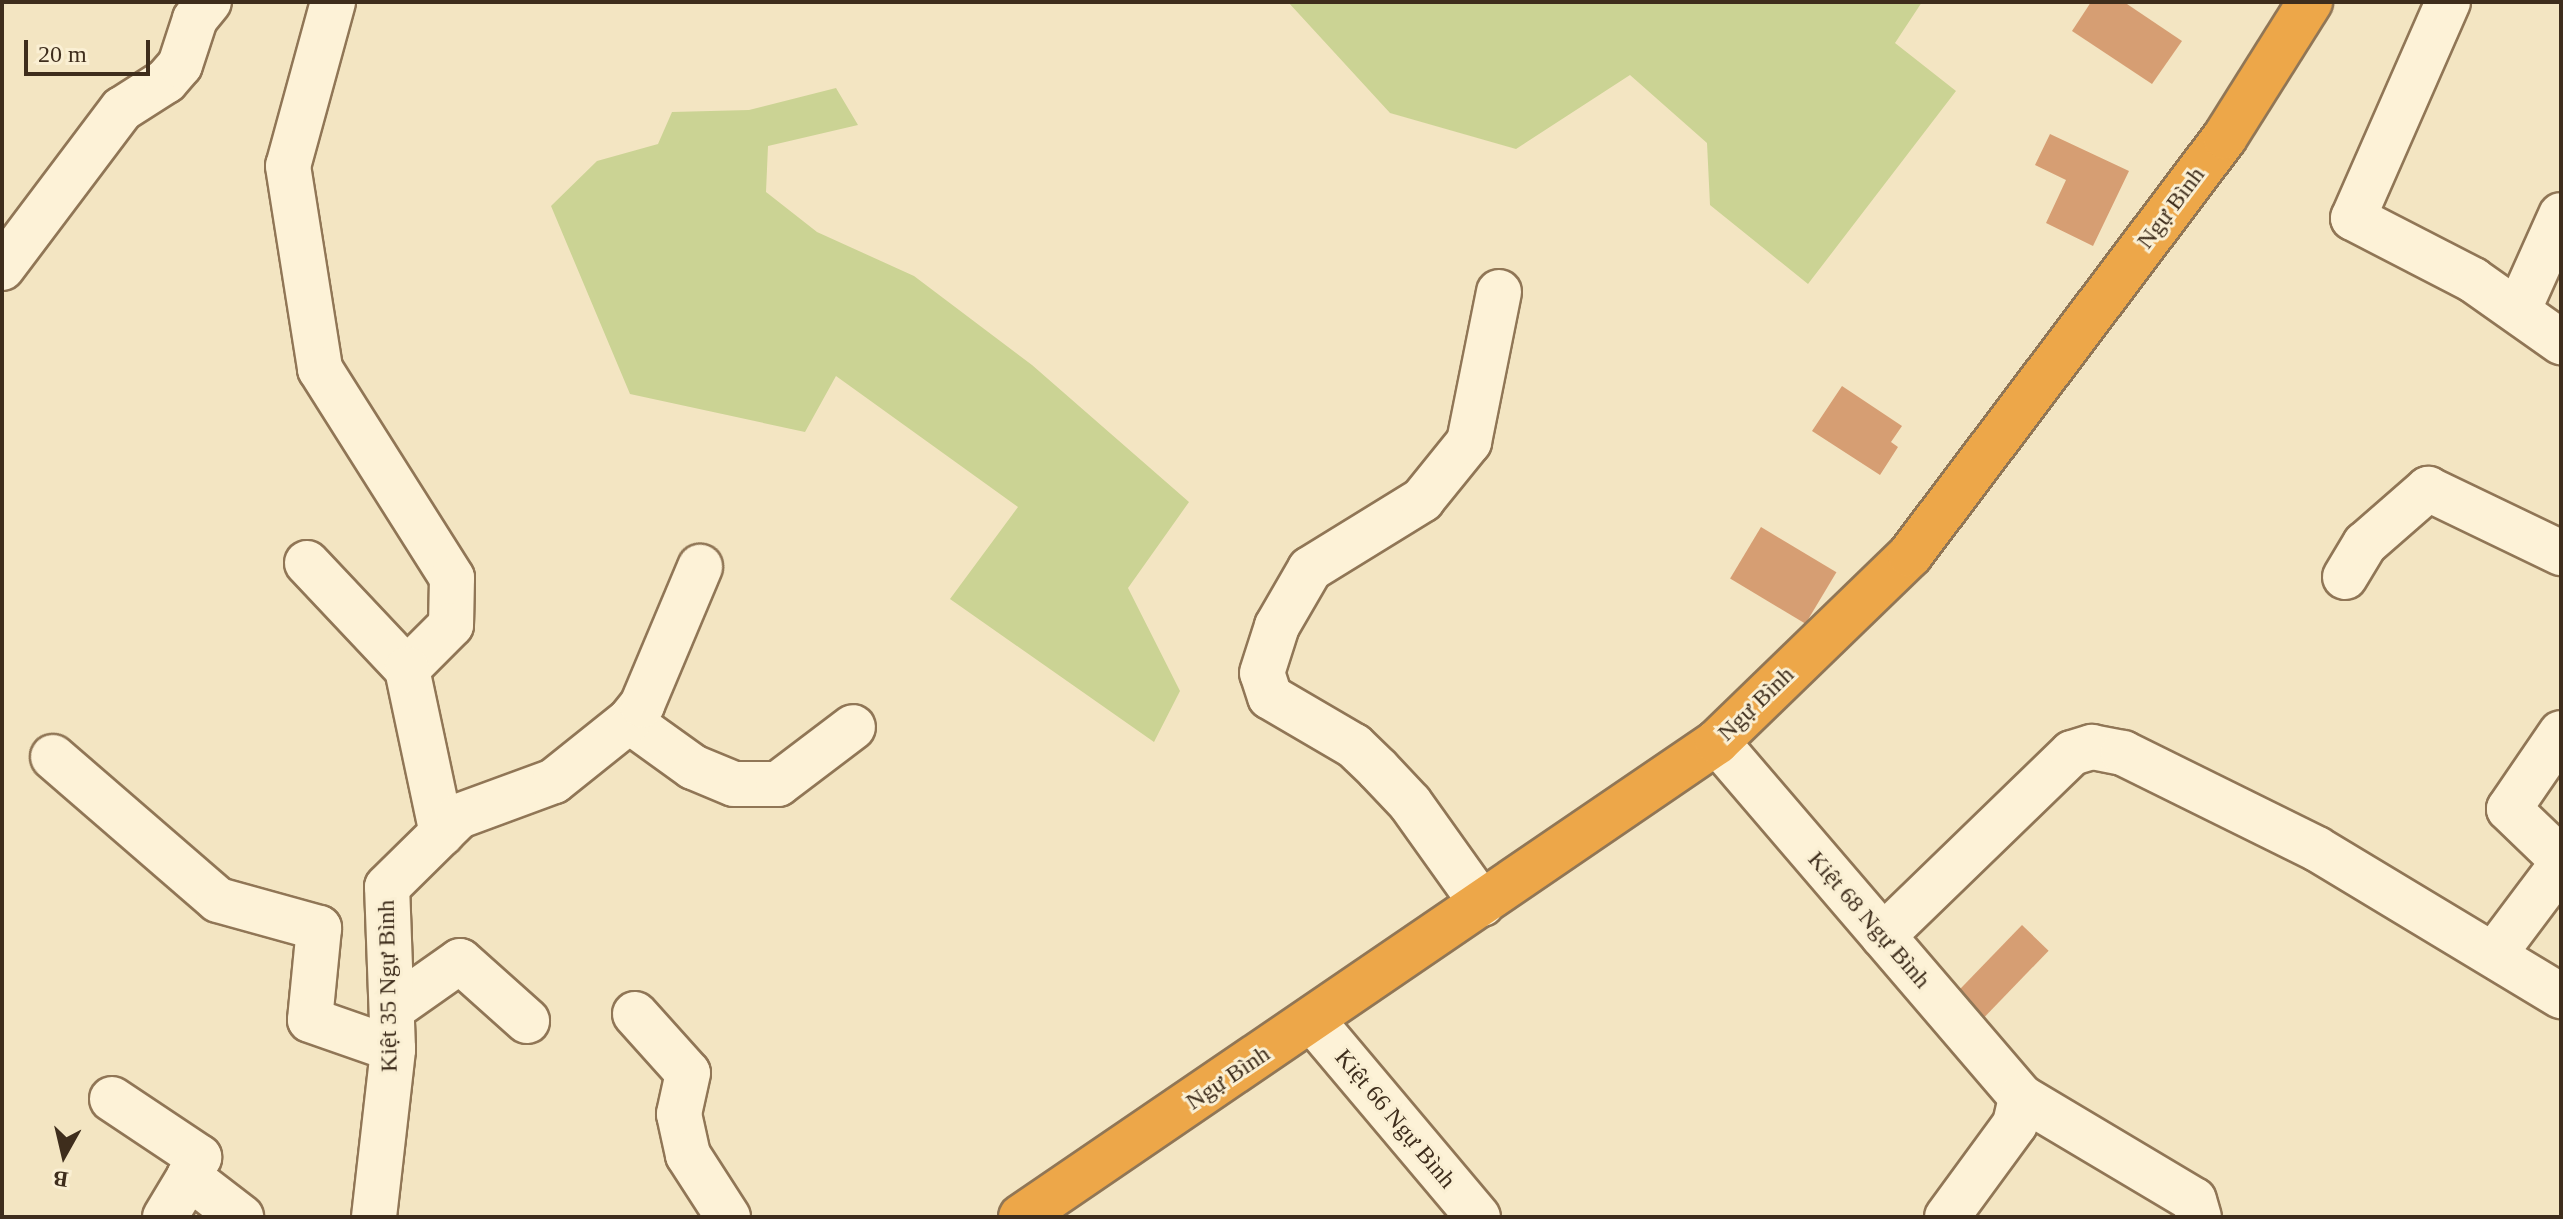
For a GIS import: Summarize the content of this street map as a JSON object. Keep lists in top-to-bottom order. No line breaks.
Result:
{"streets":{"highway":["Ngự Bình"],"street":["Kiệt 68 Ngự Bình","Kiệt 35 Ngự Bình","Kiệt 66 Ngự Bình"]},"crossings":[["Ngự Bình","Kiệt 68 Ngự Bình"],["Ngự Bình","Kiệt 66 Ngự Bình"]],"scale_bar":"20 m","north":"bottom"}
